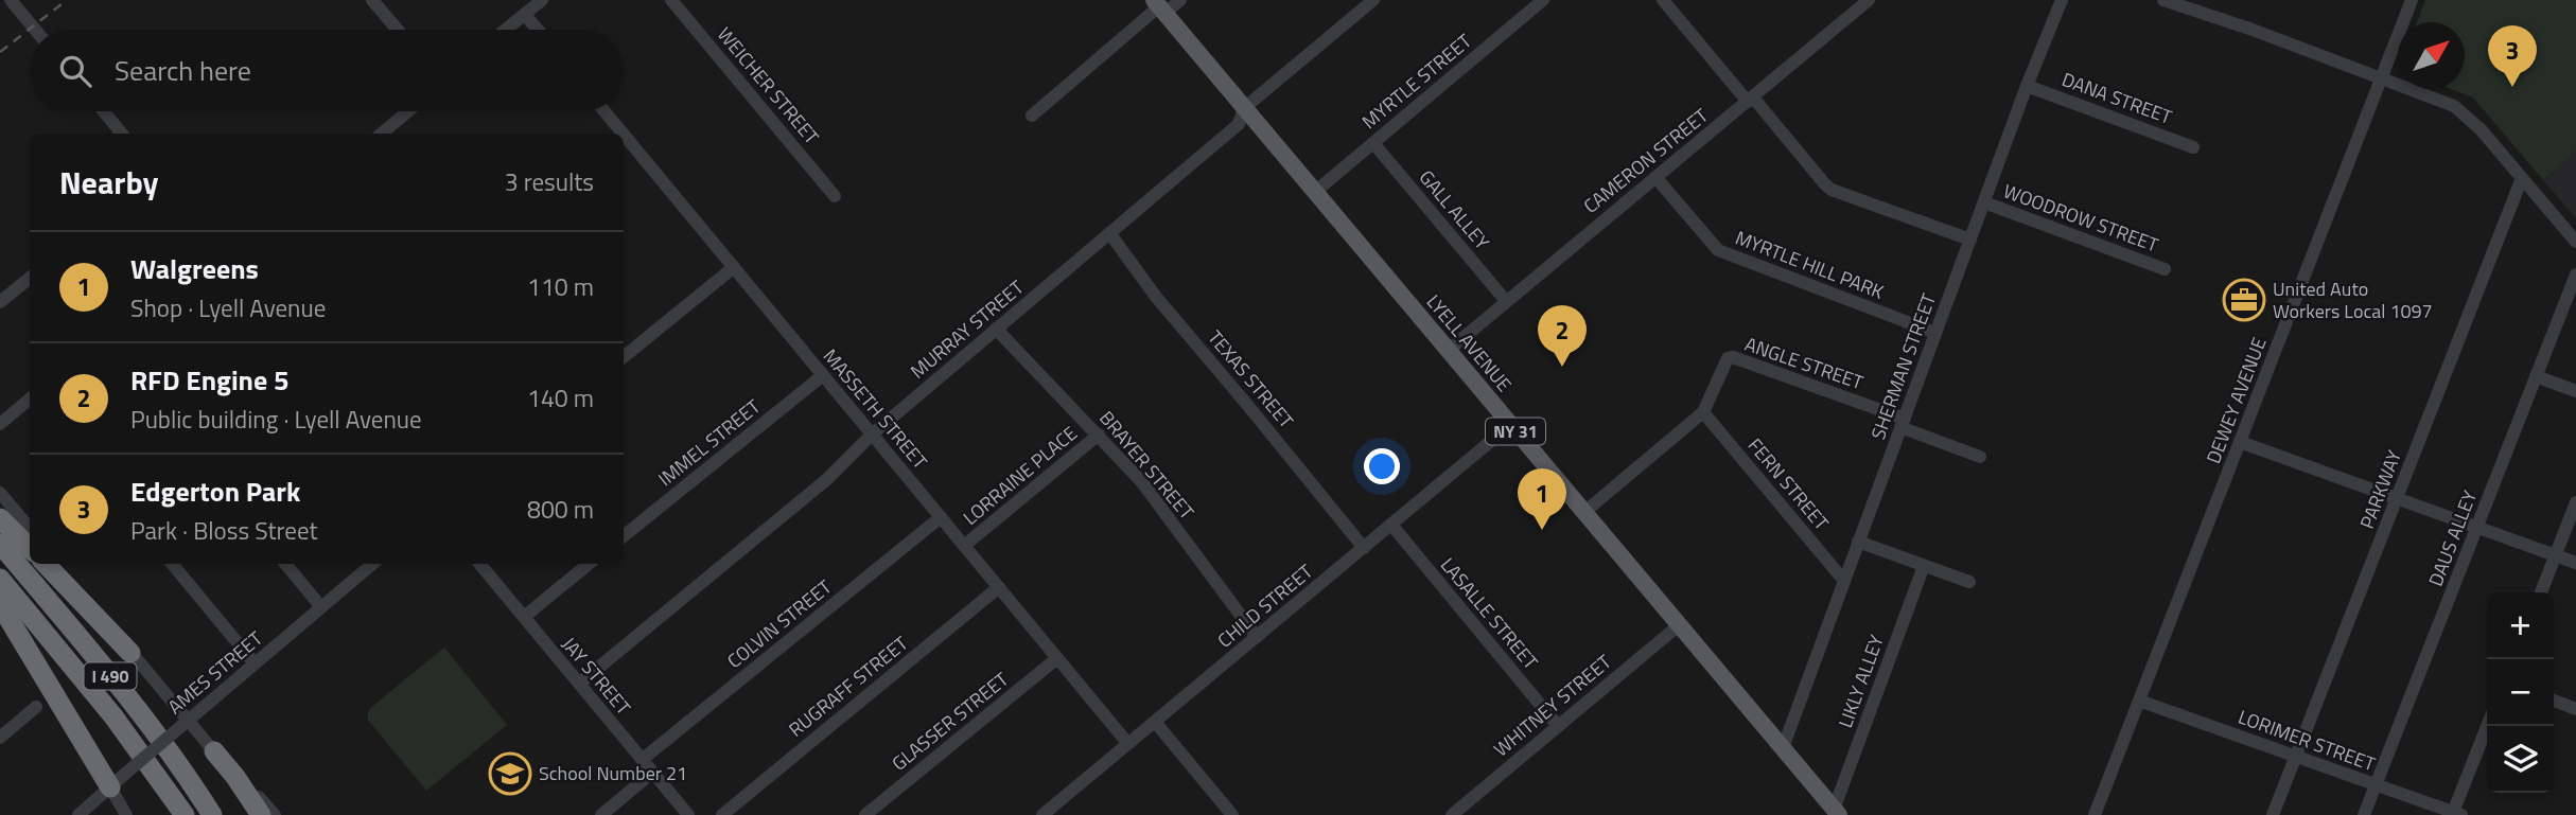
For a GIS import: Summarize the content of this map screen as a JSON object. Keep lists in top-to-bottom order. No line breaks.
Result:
{"streets":{"highway":["I 490"],"main road":["LYELL AVENUE","NY 31"],"street":["MYRTLE STREET","WEICHER STREET","DANA STREET","CAMERON STREET","GALL ALLEY","WOODROW STREET","MYRTLE HILL PARK","MURRAY STREET","ANGLE STREET","SHERMAN STREET","TEXAS STREET","DEWEY AVENUE","MASSETH STREET","IMMEL STREET","BRAYER STREET","LORRAINE PLACE","FERN STREET","PARKWAY","DAUS ALLEY","CHILD STREET","LASALLE STREET","COLVIN STREET","AMES STREET","JAY STREET","LIKLY ALLEY","RUGRAFF STREET","WHITNEY STREET","GLASSER STREET","LORIMER STREET"]},"crossings":[["MYRTLE STREET","GALL ALLEY"],["MYRTLE STREET","LYELL AVENUE"],["DANA STREET","SHERMAN STREET"],["CAMERON STREET","GALL ALLEY"],["CAMERON STREET","MYRTLE HILL PARK"],["CAMERON STREET","LYELL AVENUE"],["WOODROW STREET","SHERMAN STREET"],["MYRTLE HILL PARK","SHERMAN STREET"],["MURRAY STREET","LYELL AVENUE"],["MURRAY STREET","TEXAS STREET"],["MURRAY STREET","MASSETH STREET"],["MURRAY STREET","BRAYER STREET"],["MURRAY STREET","JAY STREET"],["LYELL AVENUE","ANGLE STREET"],["LYELL AVENUE","SHERMAN STREET"],["LYELL AVENUE","CHILD STREET"],["LYELL AVENUE","LIKLY ALLEY"],["LYELL AVENUE","WHITNEY STREET"],["ANGLE STREET","SHERMAN STREET"],["ANGLE STREET","FERN STREET"],["SHERMAN STREET","FERN STREET"],["TEXAS STREET","CHILD STREET"],["DEWEY AVENUE","LORIMER STREET"],["MASSETH STREET","IMMEL STREET"],["MASSETH STREET","LORRAINE PLACE"],["MASSETH STREET","CHILD STREET"],["MASSETH STREET","COLVIN STREET"],["MASSETH STREET","RUGRAFF STREET"],["MASSETH STREET","GLASSER STREET"],["BRAYER STREET","LORRAINE PLACE"],["BRAYER STREET","CHILD STREET"],["PARKWAY","LORIMER STREET"],["DAUS ALLEY","LORIMER STREET"],["CHILD STREET","LASALLE STREET"],["LASALLE STREET","WHITNEY STREET"],["COLVIN STREET","JAY STREET"]],"places":{"office":["United Auto Workers Local 1097"],"school or university":["School Number 21"]},"north":"top right","page":{"pins":["3","2","1"],"search":"Search here","heading":["Nearby","3 results"],"list":[{"mark":"1","name":"Walgreens","note":"Shop · Lyell Avenue","value":"110 m"},{"mark":"2","name":"RFD Engine 5","note":"Public building · Lyell Avenue","value":"140 m"},{"mark":"3","name":"Edgerton Park","note":"Park · Bloss Street","value":"800 m"}],"map_buttons":["+","−"]}}
